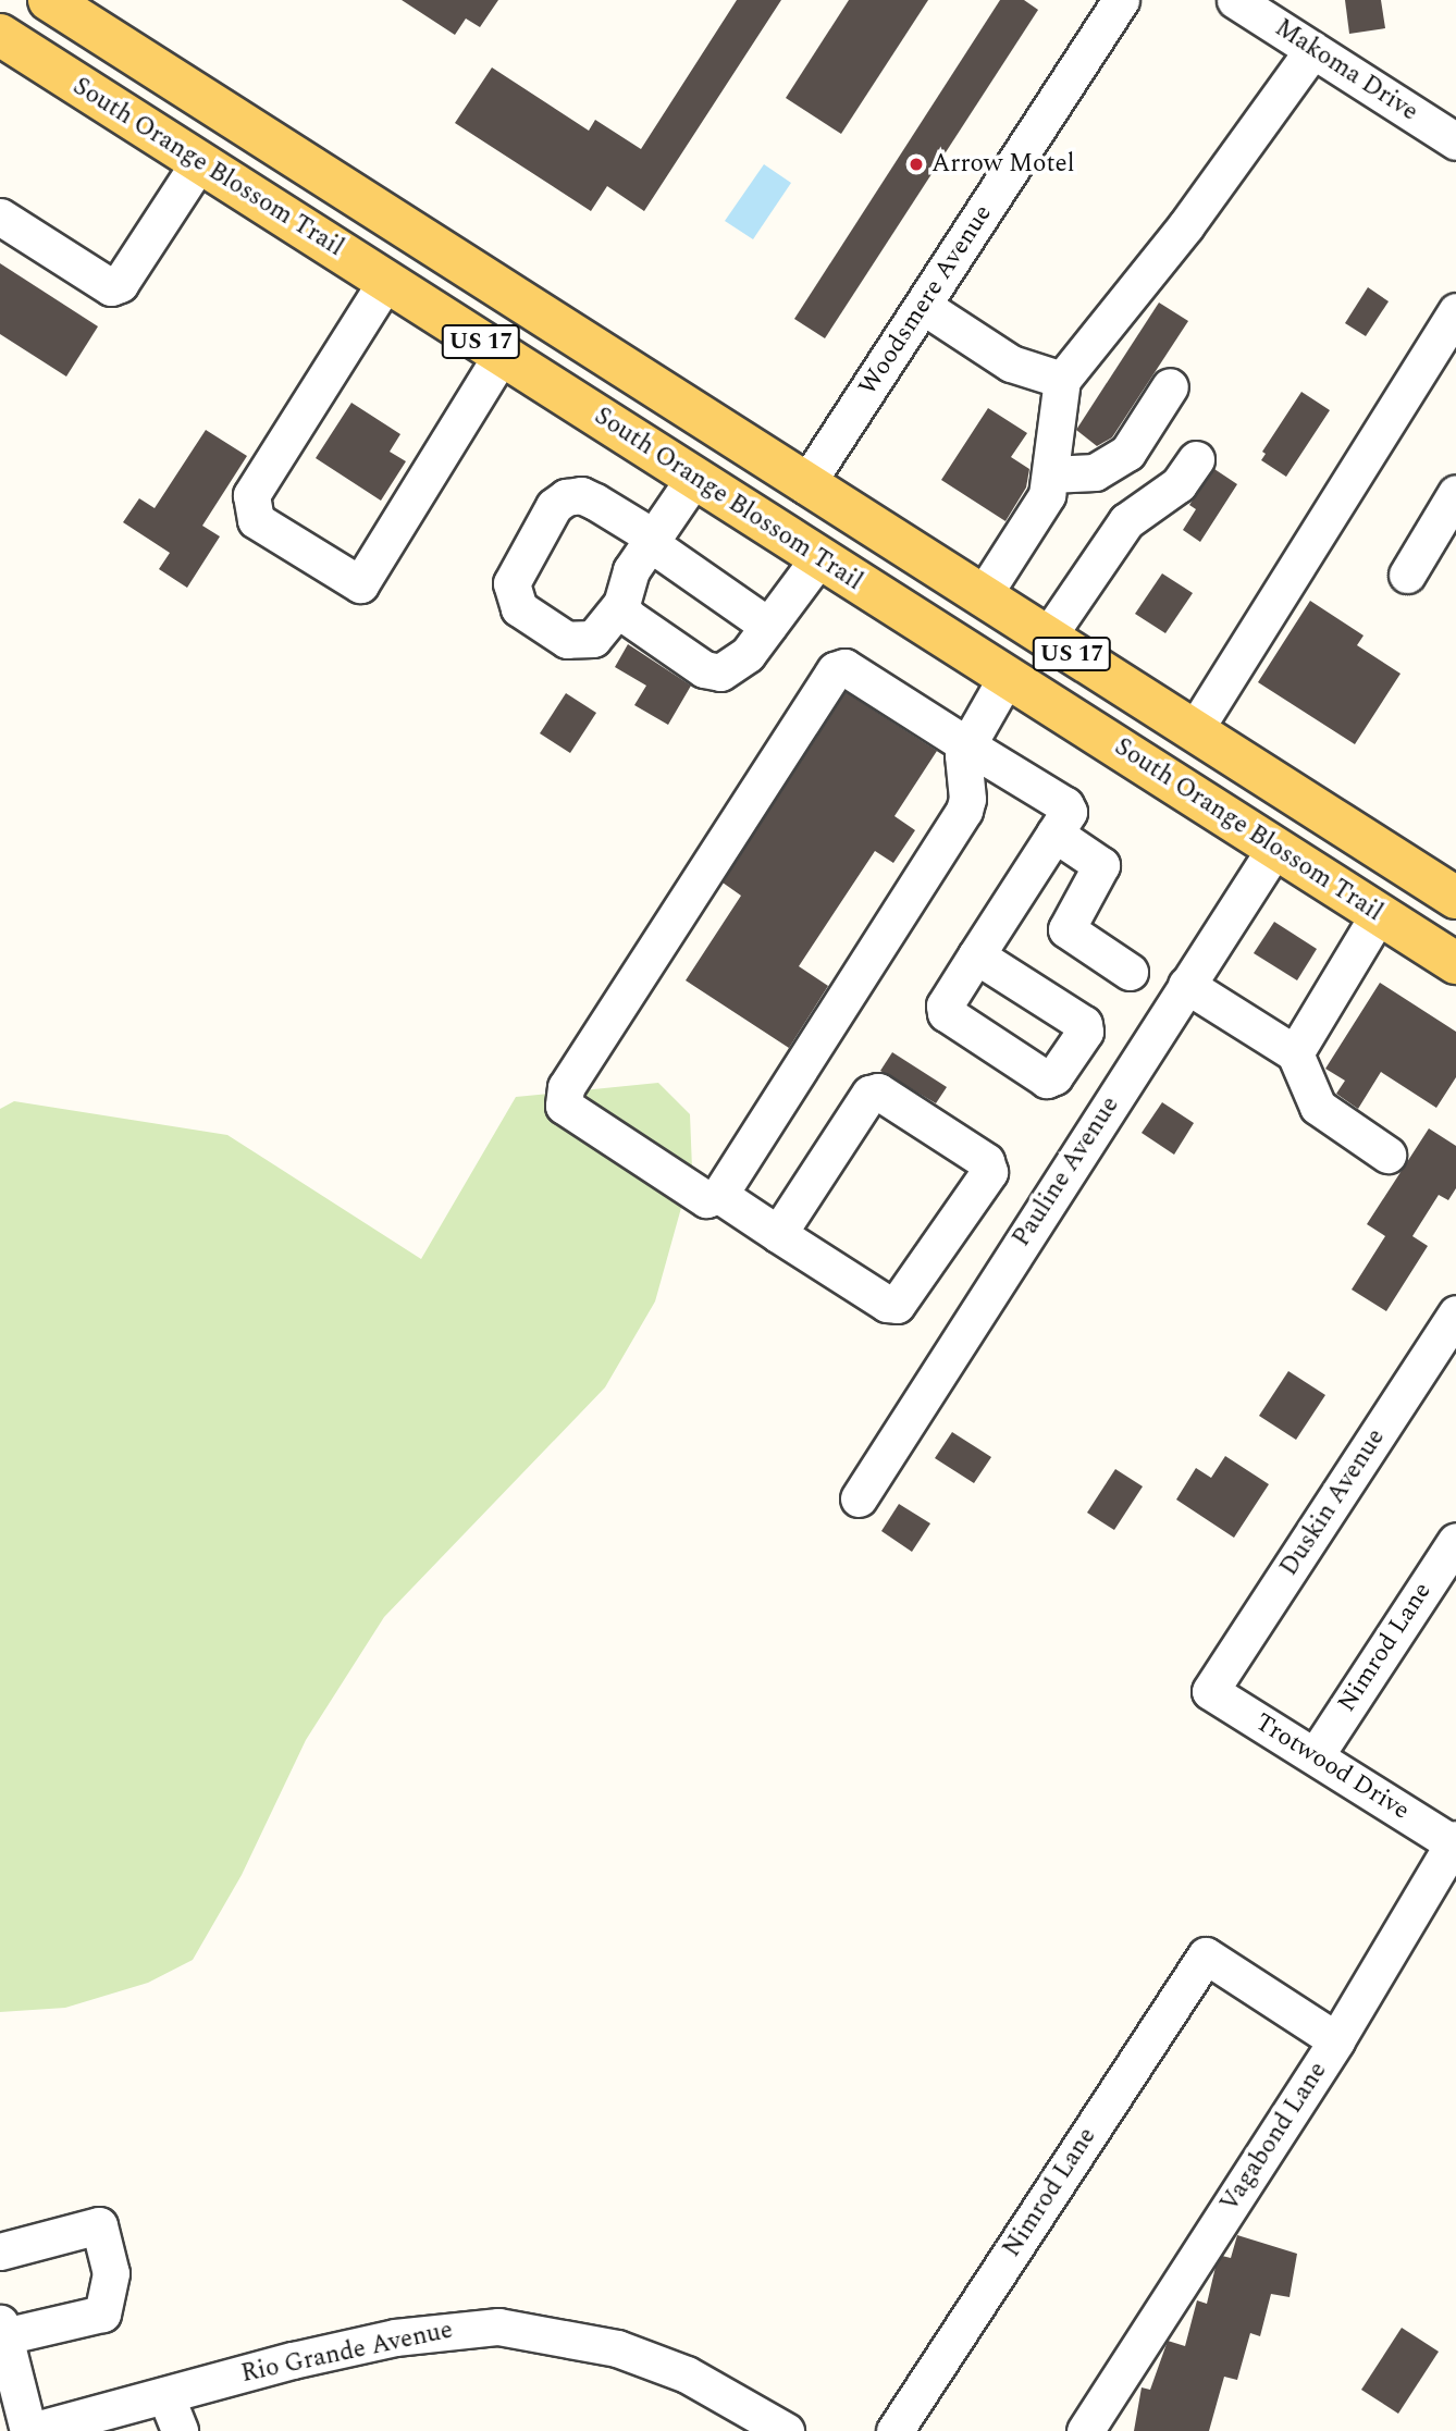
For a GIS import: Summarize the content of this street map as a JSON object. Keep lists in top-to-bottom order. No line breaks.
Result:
{"streets":{"main road":["South Orange Blossom Trail","US 17"],"street":["Makoma Drive","Woodsmere Avenue","Pauline Avenue","Duskin Avenue","Nimrod Lane","Trotwood Drive","Vagabond Lane","Rio Grande Avenue"]},"crossings":[["South Orange Blossom Trail","Pauline Avenue"],["Woodsmere Avenue","US 17"],["Duskin Avenue","Trotwood Drive"],["Nimrod Lane","Trotwood Drive"],["Nimrod Lane","Vagabond Lane"],["Trotwood Drive","Vagabond Lane"]],"places":["Arrow Motel"]}
